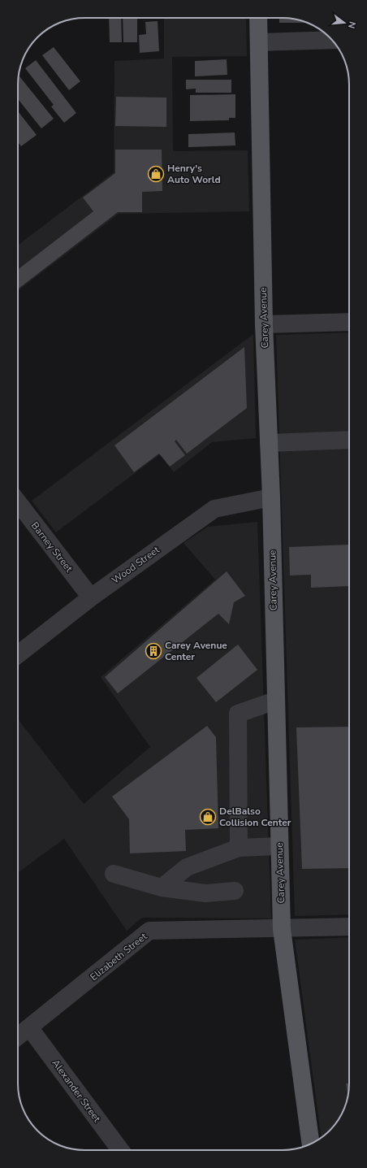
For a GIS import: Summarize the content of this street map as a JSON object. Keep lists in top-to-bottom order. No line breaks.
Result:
{"streets":{"main road":["Carey Avenue"],"street":["Barney Street","Wood Street","Elizabeth Street","Alexander Street"]},"crossings":[["Carey Avenue","Wood Street"],["Carey Avenue","Elizabeth Street"],["Barney Street","Wood Street"],["Elizabeth Street","Alexander Street"]],"places":{"shop":["Henry's Auto World","DelBalso Collision Center"],"building":["Carey Avenue Center"]},"north":"right"}
